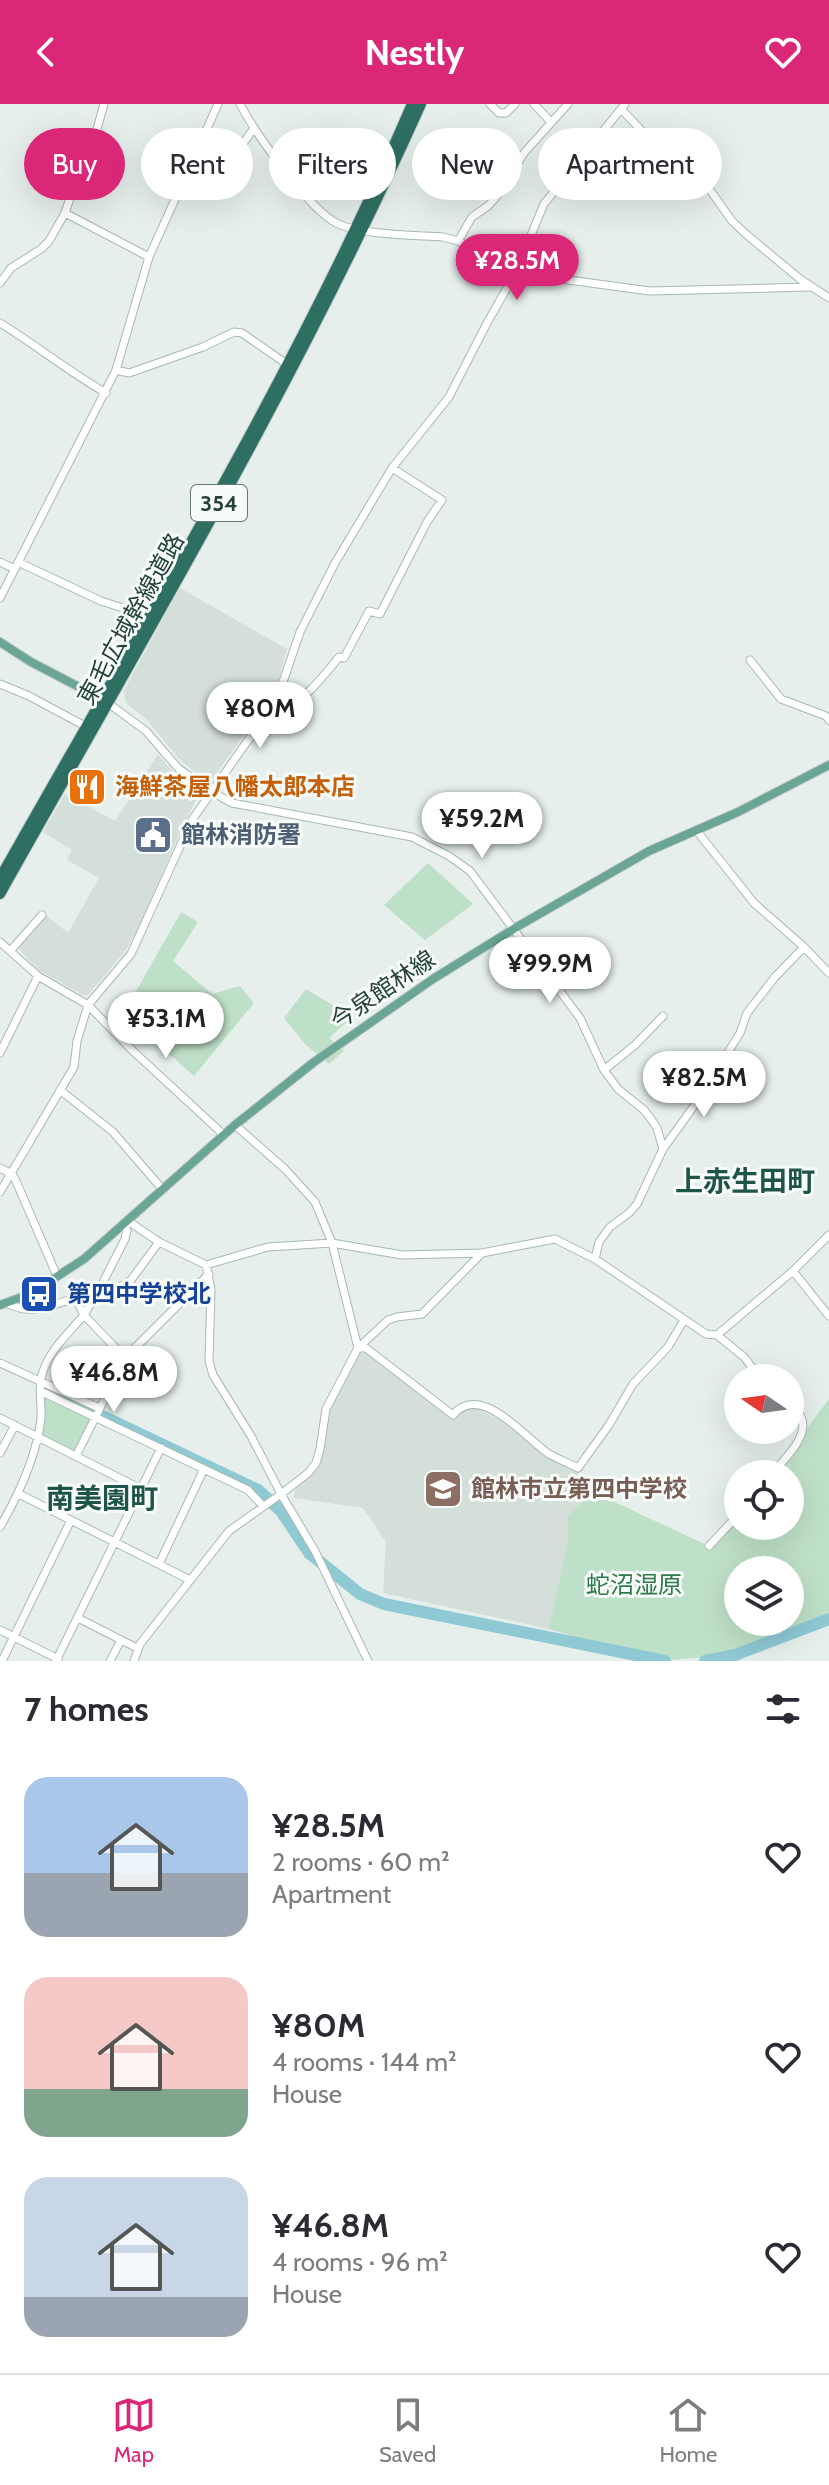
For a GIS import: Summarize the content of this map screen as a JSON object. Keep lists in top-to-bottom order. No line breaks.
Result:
{"streets":{"highway":["354","東毛広域幹線道路"],"main road":["今泉館林線"]},"districts":["上赤生田町","南美園町"],"parks":["蛇沼湿原"],"places":{"restaurant":["海鮮茶屋八幡太郎本店"],"public building":["館林消防署"],"bus stop":["第四中学校北"],"school or university":["館林市立第四中学校"]},"north":"left","page":{"header":"Nestly","chip":["Buy","Rent","Filters","New","Apartment"],"price":["¥28.5M","¥80M","¥59.2M","¥99.9M","¥53.1M","¥82.5M","¥46.8M"],"heading":"7 homes","list":[{"name":"¥28.5M","note":"2 rooms · 60 m² · Apartment"},{"name":"¥80M","note":"4 rooms · 144 m² · House"},{"name":"¥46.8M","note":"4 rooms · 96 m² · House"}],"tabs":["Map","Saved","Home"]}}
